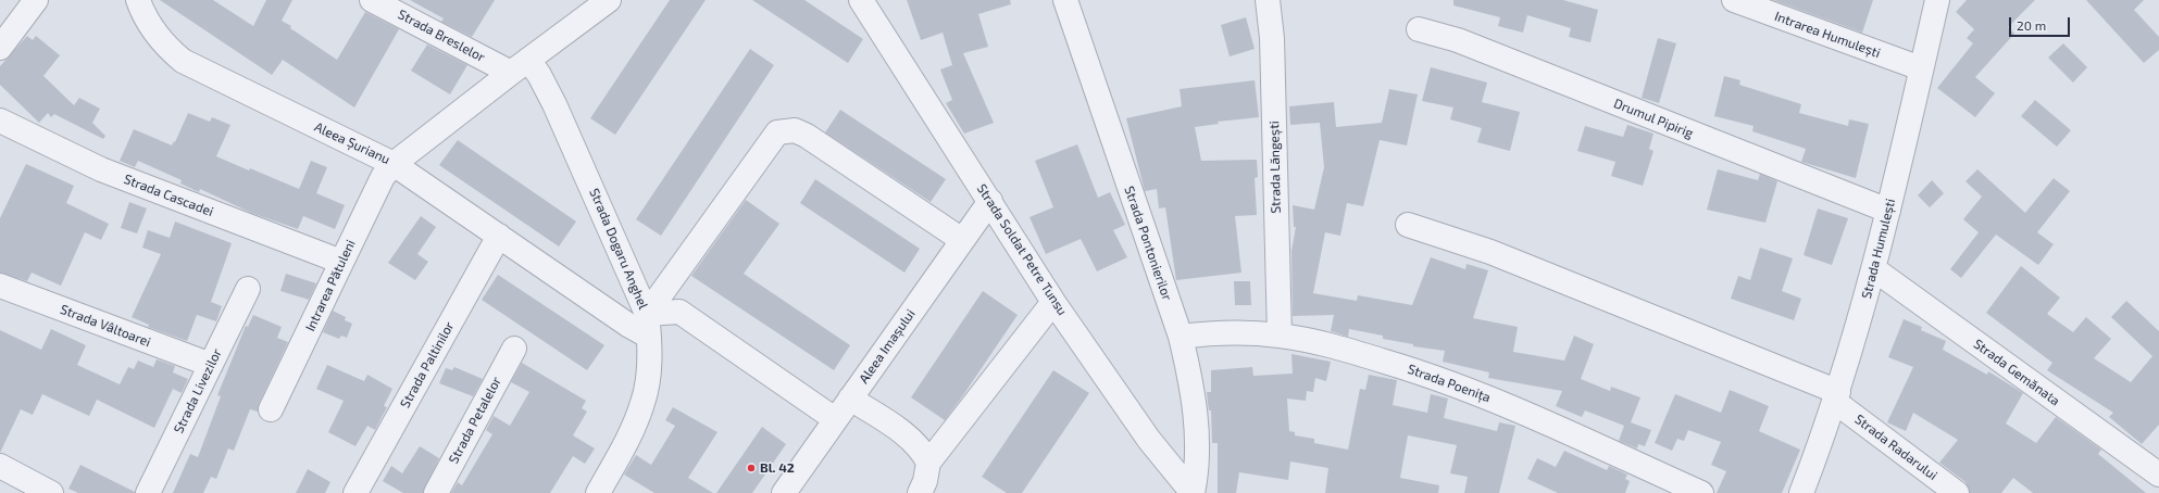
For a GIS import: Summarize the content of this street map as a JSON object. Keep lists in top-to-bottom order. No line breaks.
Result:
{"streets":{"street":["Intrarea Humulești","Strada Breslelor","Drumul Pipirig","Aleea Șurianu","Strada Lăngești","Strada Cascadei","Strada Pontonierilor","Strada Dogaru Anghel","Strada Humulești","Strada Soldat Petre Tunsu","Intrarea Pătuleni","Strada Vâltoarei","Aleea Imașului","Strada Paltinilor","Strada Gemănata","Strada Poenița","Strada Livezilor","Strada Petalelor","Strada Radarului"]},"crossings":[["Intrarea Humulești","Strada Humulești"],["Strada Breslelor","Aleea Șurianu"],["Strada Breslelor","Strada Dogaru Anghel"],["Drumul Pipirig","Strada Humulești"],["Aleea Șurianu","Strada Dogaru Anghel"],["Aleea Șurianu","Intrarea Pătuleni"],["Strada Lăngești","Strada Poenița"],["Strada Cascadei","Intrarea Pătuleni"],["Strada Pontonierilor","Strada Soldat Petre Tunsu"],["Strada Pontonierilor","Strada Poenița"],["Strada Humulești","Strada Gemănata"],["Strada Humulești","Strada Radarului"],["Strada Soldat Petre Tunsu","Aleea Imașului"],["Strada Vâltoarei","Strada Livezilor"]],"places":["Bl. 42"],"scale_bar":"20 m"}
